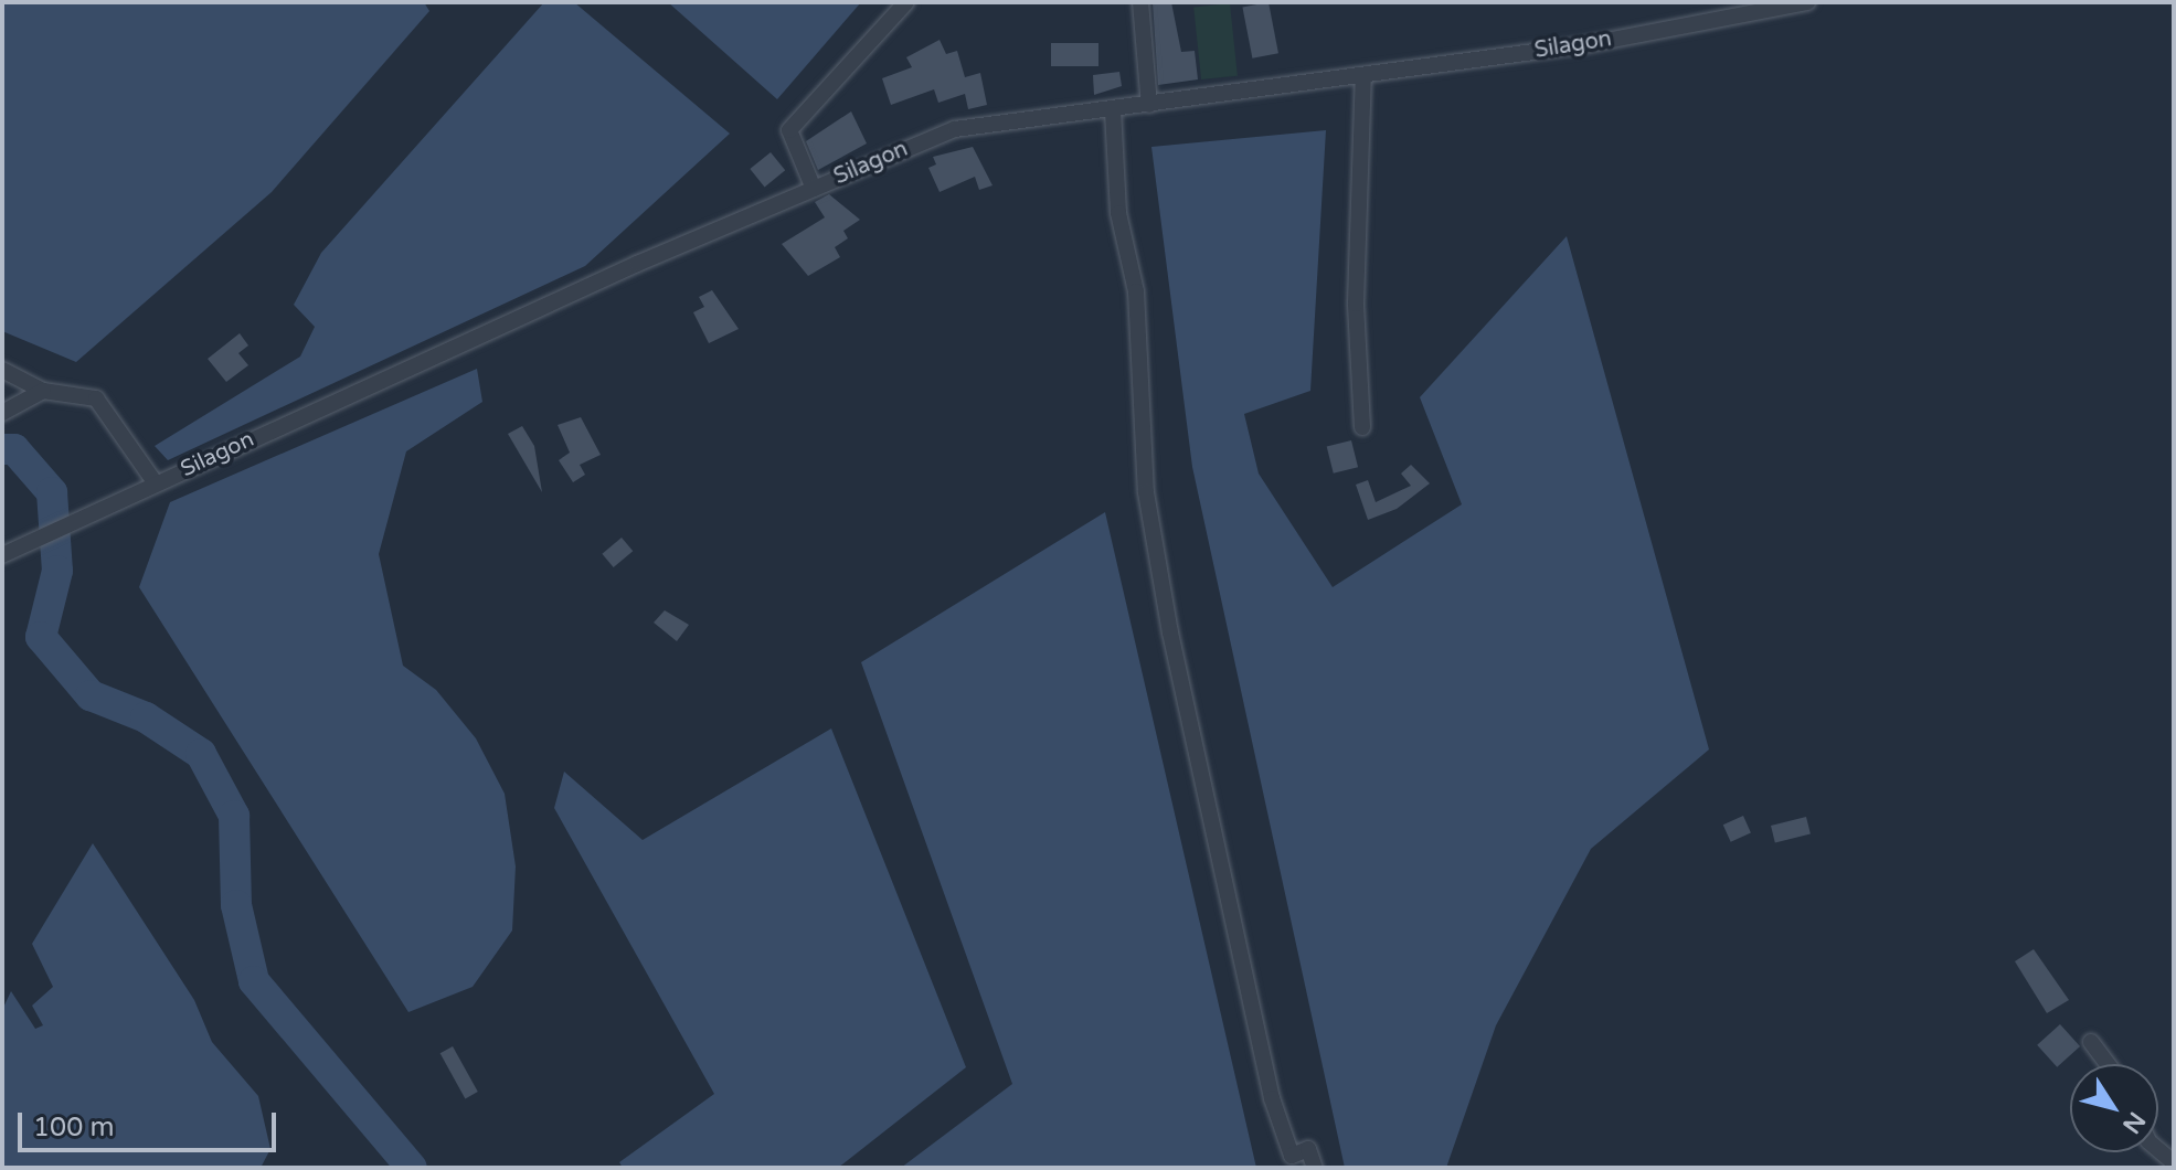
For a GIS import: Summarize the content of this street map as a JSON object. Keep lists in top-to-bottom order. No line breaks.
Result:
{"streets":{"street":["Silagon"]},"scale_bar":"100 m","north":"bottom right"}
